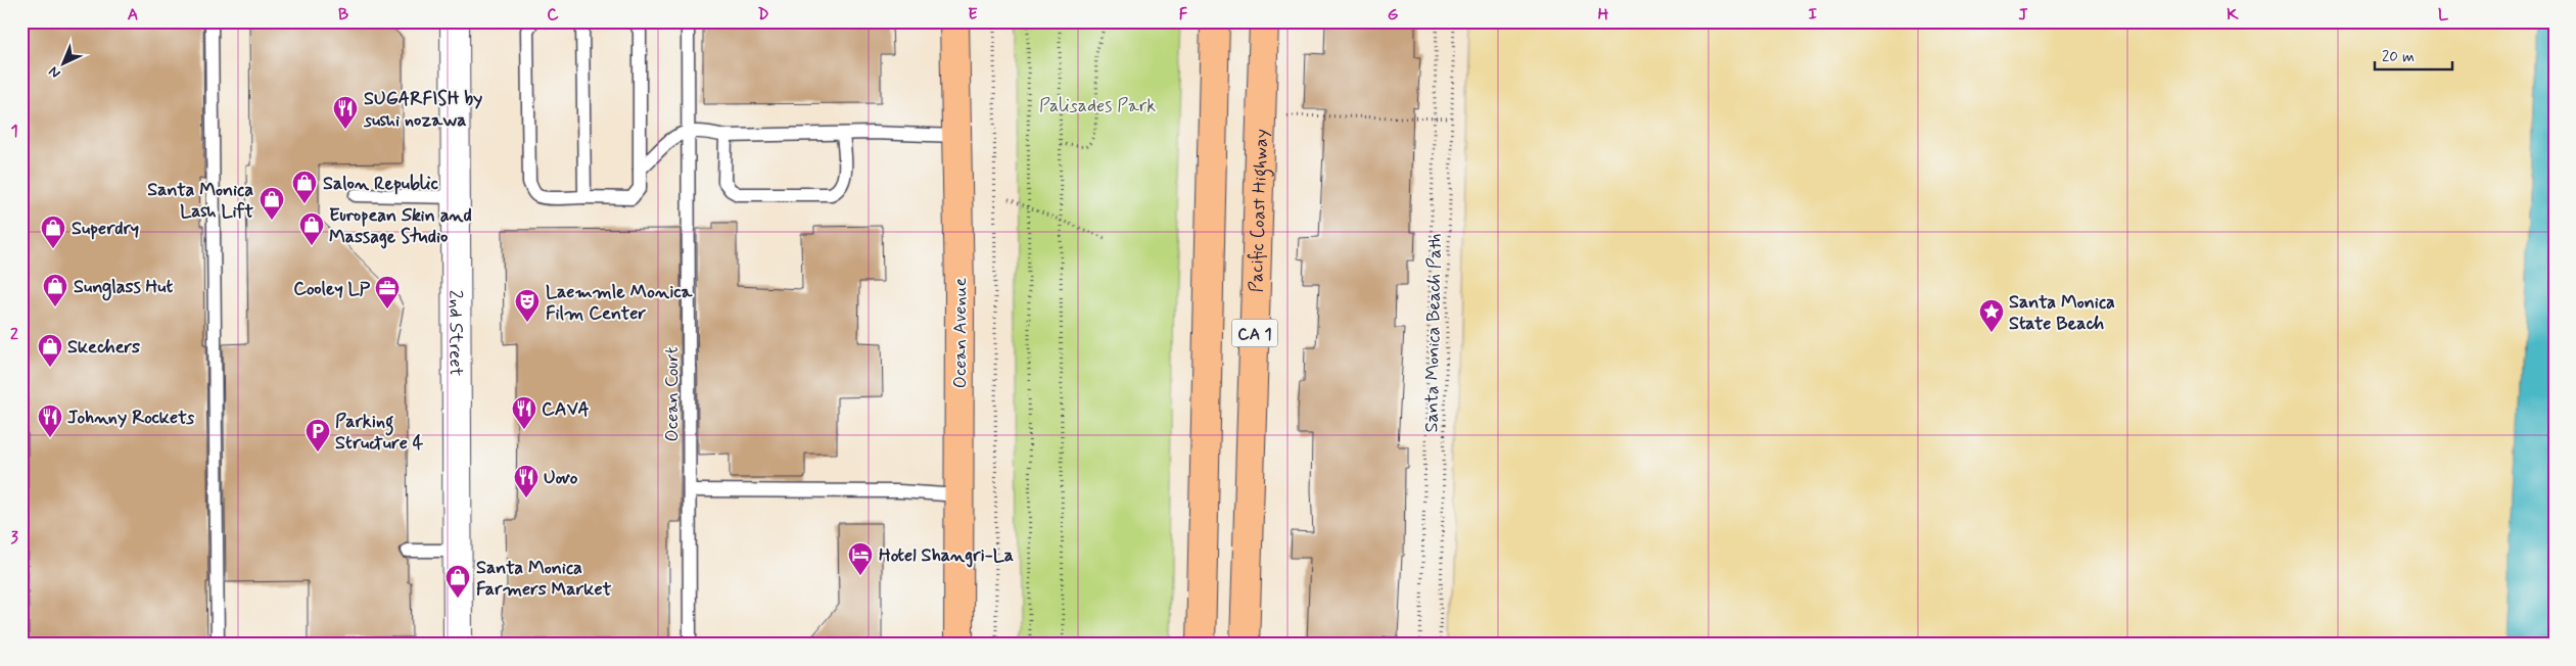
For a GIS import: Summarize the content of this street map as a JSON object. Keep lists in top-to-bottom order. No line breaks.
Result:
{"streets":{"main road":["Pacific Coast Highway","Ocean Avenue","CA 1"],"street":["2nd Street"],"lane":["Ocean Court"],"path":["Santa Monica Beach Path"]},"parks":["Palisades Park"],"places":{"restaurant":["SUGARFISH by sushi nozawa","CAVA","Johnny Rockets","Uovo"],"shop":["Salon Republic","Santa Monica Lash Lift","European Skin and Massage Studio","Superdry","Sunglass Hut","Skechers","Santa Monica Farmers Market"],"office":["Cooley LP"],"theatre":["Laemmle Monica Film Center"],"place":["Santa Monica State Beach"],"parking":["Parking Structure 4"],"hotel":["Hotel Shangri-La"]},"scale_bar":"20 m","north":"bottom left","grid":{"columns":["A","B","C","D","E","F","G","H","I","J","K","L"],"rows":["1","2","3"]}}
